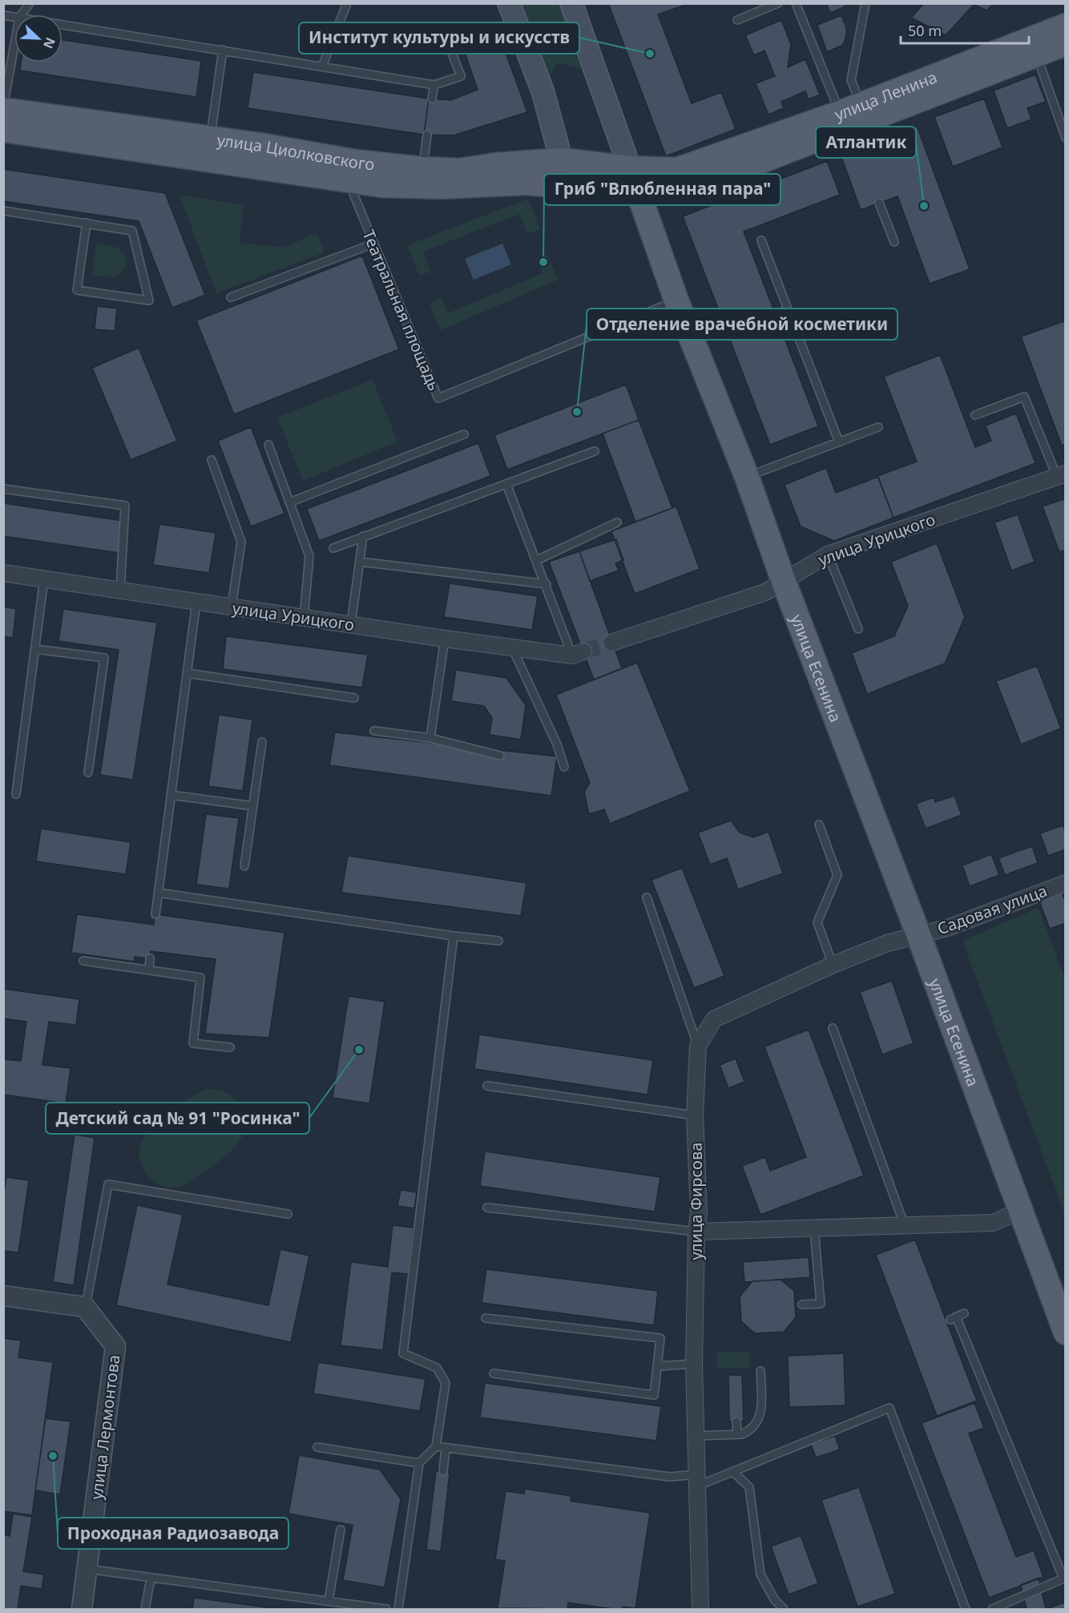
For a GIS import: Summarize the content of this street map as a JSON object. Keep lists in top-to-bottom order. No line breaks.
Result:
{"streets":{"main road":["улица Ленина","улица Циолковского","улица Есенина"],"street":["улица Урицкого","Садовая улица","улица Фирсова","улица Лермонтова"],"lane":["Театральная площадь"]},"crossings":[["улица Ленина","улица Циолковского"],["улица Ленина","улица Есенина"],["улица Циолковского","Театральная площадь"],["улица Циолковского","улица Есенина"],["Театральная площадь","улица Есенина"],["улица Урицкого","улица Есенина"],["улица Есенина","Садовая улица"],["улица Есенина","улица Фирсова"],["Садовая улица","улица Фирсова"]],"places":["Институт культуры и искусств","Атлантик","Гриб \"Влюбленная пара\"","Отделение врачебной косметики","Детский сад № 91 \"Росинка\"","Проходная Радиозавода"],"scale_bar":"50 m","north":"bottom right"}
